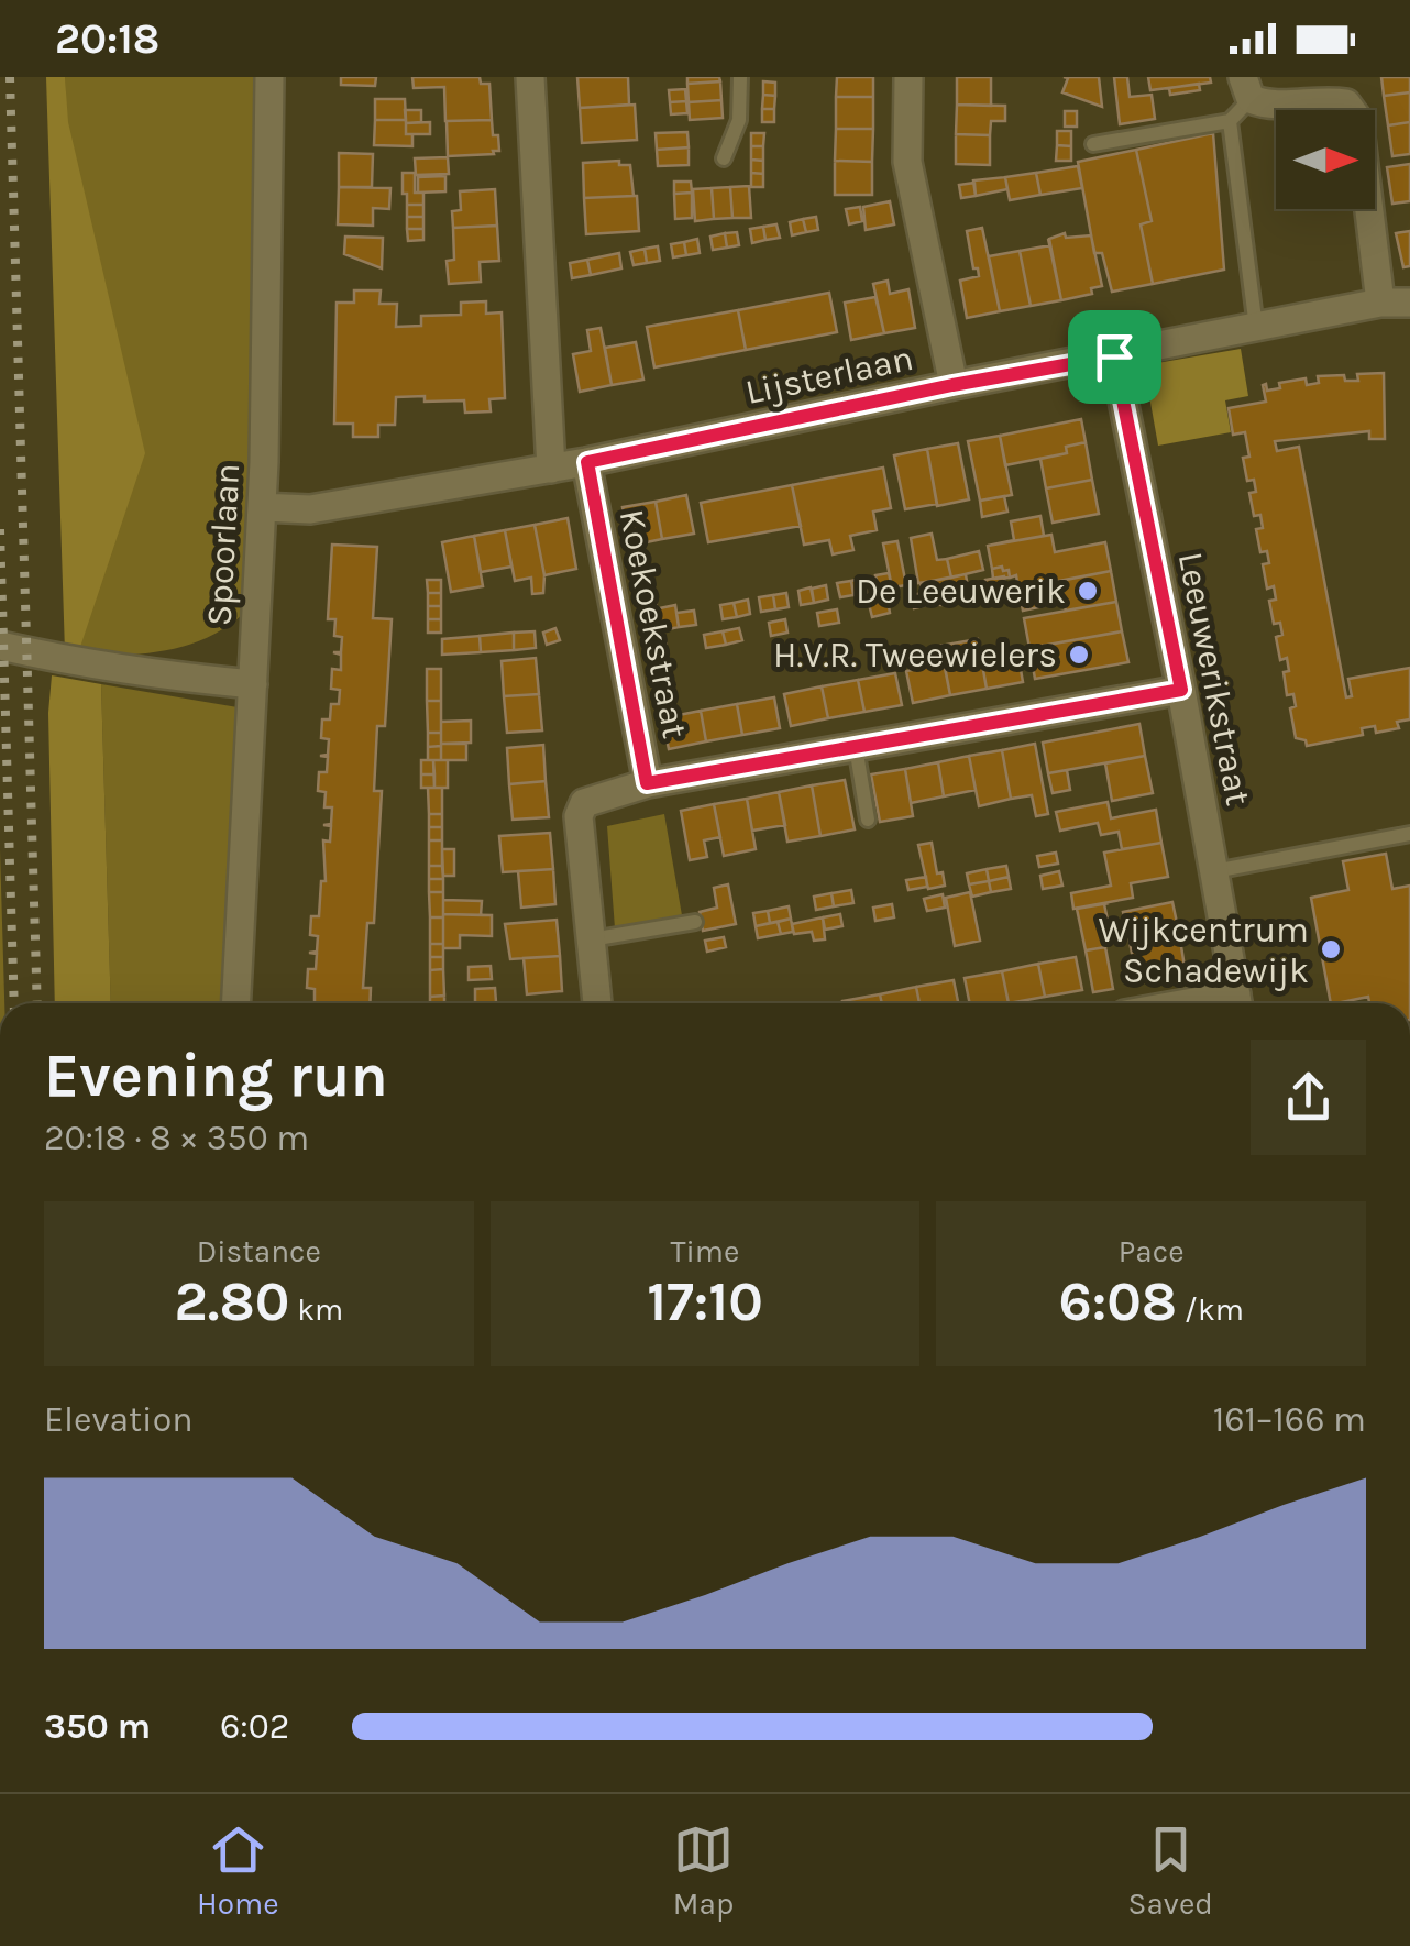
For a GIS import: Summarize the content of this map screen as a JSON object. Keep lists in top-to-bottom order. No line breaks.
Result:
{"streets":{"street":["Lijsterlaan","Spoorlaan","Koekoekstraat","Leeuwerikstraat"]},"crossings":[["Lijsterlaan","Spoorlaan"],["Lijsterlaan","Koekoekstraat"],["Lijsterlaan","Leeuwerikstraat"]],"places":["De Leeuwerik","H.V.R. Tweewielers","Wijkcentrum Schadewijk"],"north":"right","page":{"status":"20:18","heading":["Evening run","20:18 · 8 × 350 m"],"stats":[["Distance","2.80 km"],["Time","17:10"],["Pace","6:08 /km"]],"chart":["Elevation","161–166 m"],"list":[{"name":"350 m","note":"6:02"}],"tabs":["Home","Map","Saved"]}}
